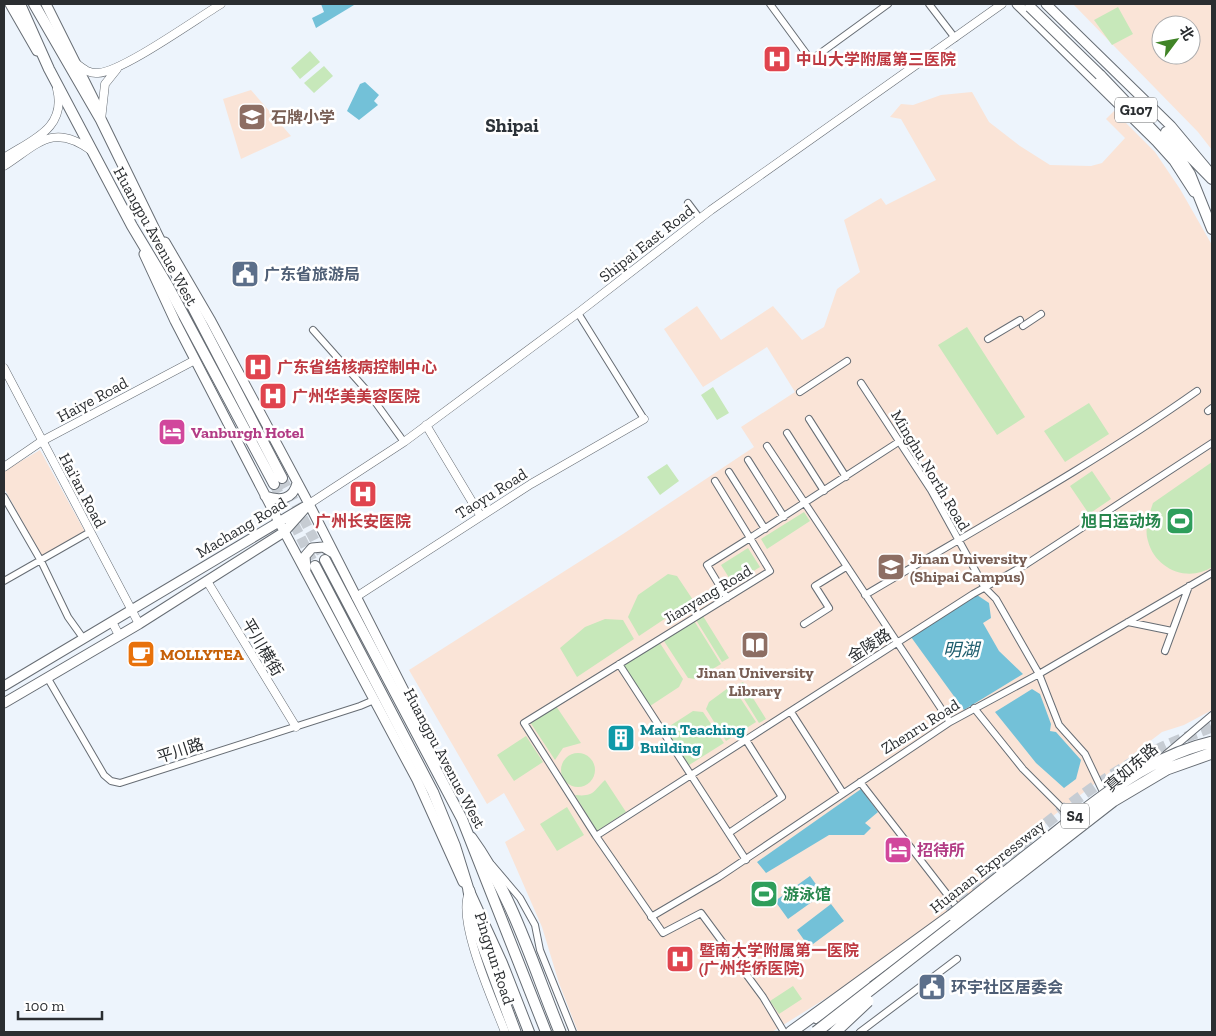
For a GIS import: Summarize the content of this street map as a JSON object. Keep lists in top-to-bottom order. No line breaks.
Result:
{"streets":{"highway":["S4","Huanan Expressway"],"main road":["G107","Huangpu Avenue West","Machang Road"],"street":["Shipai East Road","Haiye Road","Minghu North Road","Hai'an Road","Taoyu Road","Jianyang Road","金陵路","平川横街","Zhenru Road","平川路","真如东路","Pingyun Road"]},"crossings":[["Huangpu Avenue West","Pingyun Road"],["Shipai East Road","Machang Road"],["Haiye Road","Hai'an Road"],["Minghu North Road","Jianyang Road"],["Minghu North Road","金陵路"],["Minghu North Road","Zhenru Road"],["Minghu North Road","真如东路"],["Hai'an Road","Machang Road"],["Machang Road","平川横街"],["Machang Road","平川路"],["Jianyang Road","金陵路"],["平川横街","平川路"],["真如东路","Huanan Expressway"]],"districts":["Shipai"],"water":["明湖"],"places":{"hospital":["中山大学附属第三医院","广东省结核病控制中心","广州华美美容医院","广州长安医院","暨南大学附属第一医院 (广州华侨医院)"],"school or university":["石牌小学","Jinan University (Shipai Campus)"],"public building":["广东省旅游局","环宇社区居委会"],"hotel":["Vanburgh Hotel","招待所"],"sports":["旭日运动场","游泳馆"],"library":["Jinan University Library"],"cafe":["MOLLYTEA"],"building":["Main Teaching Building"]},"scale_bar":"100 m","north":"top right"}
